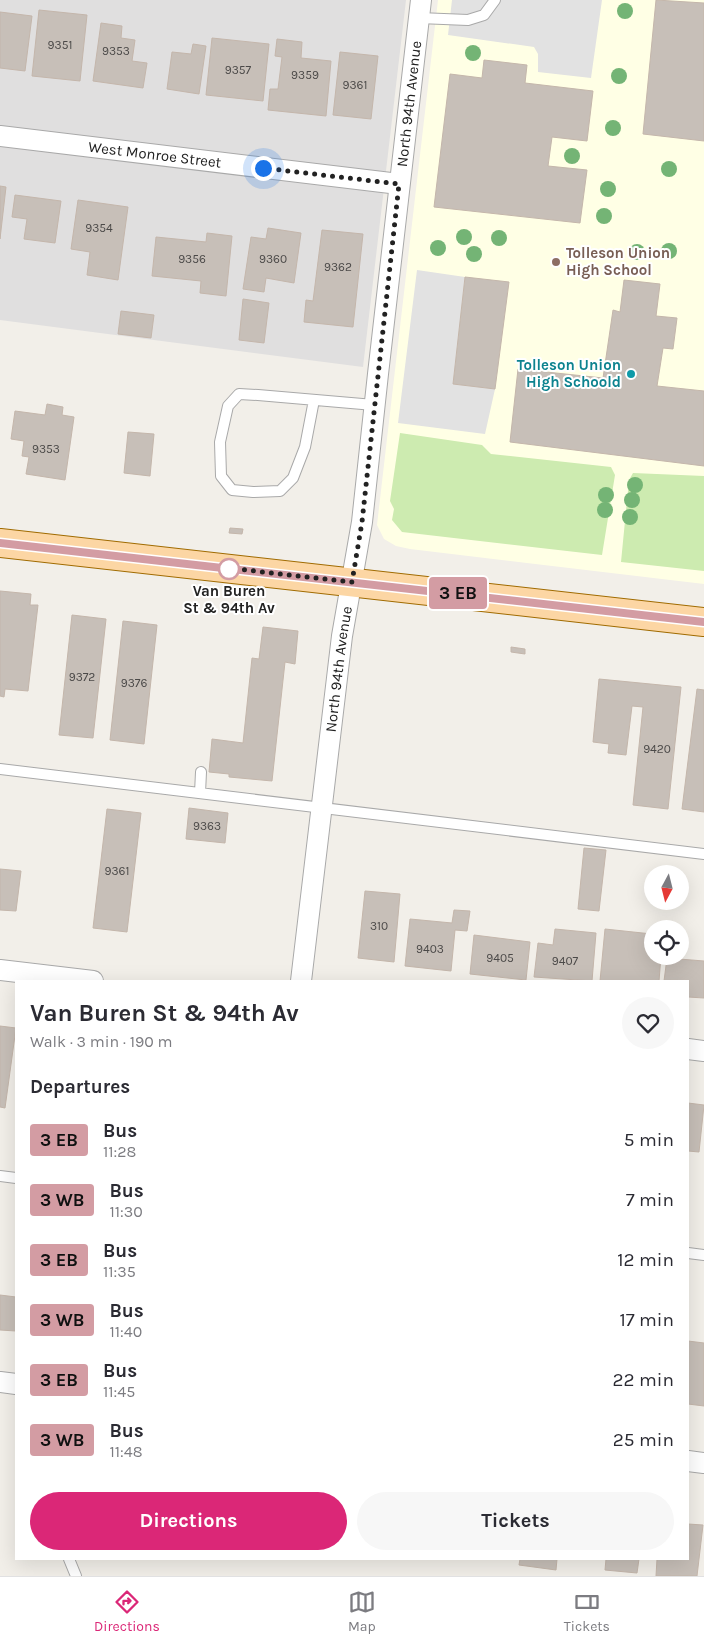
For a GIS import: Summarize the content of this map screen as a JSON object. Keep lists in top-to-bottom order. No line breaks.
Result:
{"streets":{"street":["North 94th Avenue","West Monroe Street"]},"crossings":[["North 94th Avenue","West Monroe Street"]],"places":["Tolleson Union High School","Tolleson Union High Schoold","Van Buren St & 94th Av"],"house_numbers":["9351","9353","9357","9359","9361","9354","9356","9360","9362","9353","9372","9376","9420","9363","9361","310","9403","9405","9407"],"north":"bottom","page":{"on_map":"3 EB","heading":[["Van Buren St & 94th Av","Walk · 3 min · 190 m"],"Departures"],"list":[{"mark":"3 EB","name":"Bus","note":"11:28","value":"5 min"},{"mark":"3 WB","name":"Bus","note":"11:30","value":"7 min"},{"mark":"3 EB","name":"Bus","note":"11:35","value":"12 min"},{"mark":"3 WB","name":"Bus","note":"11:40","value":"17 min"},{"mark":"3 EB","name":"Bus","note":"11:45","value":"22 min"},{"mark":"3 WB","name":"Bus","note":"11:48","value":"25 min"}],"buttons":["Directions","Tickets"],"tabs":["Directions","Map","Tickets"]}}
